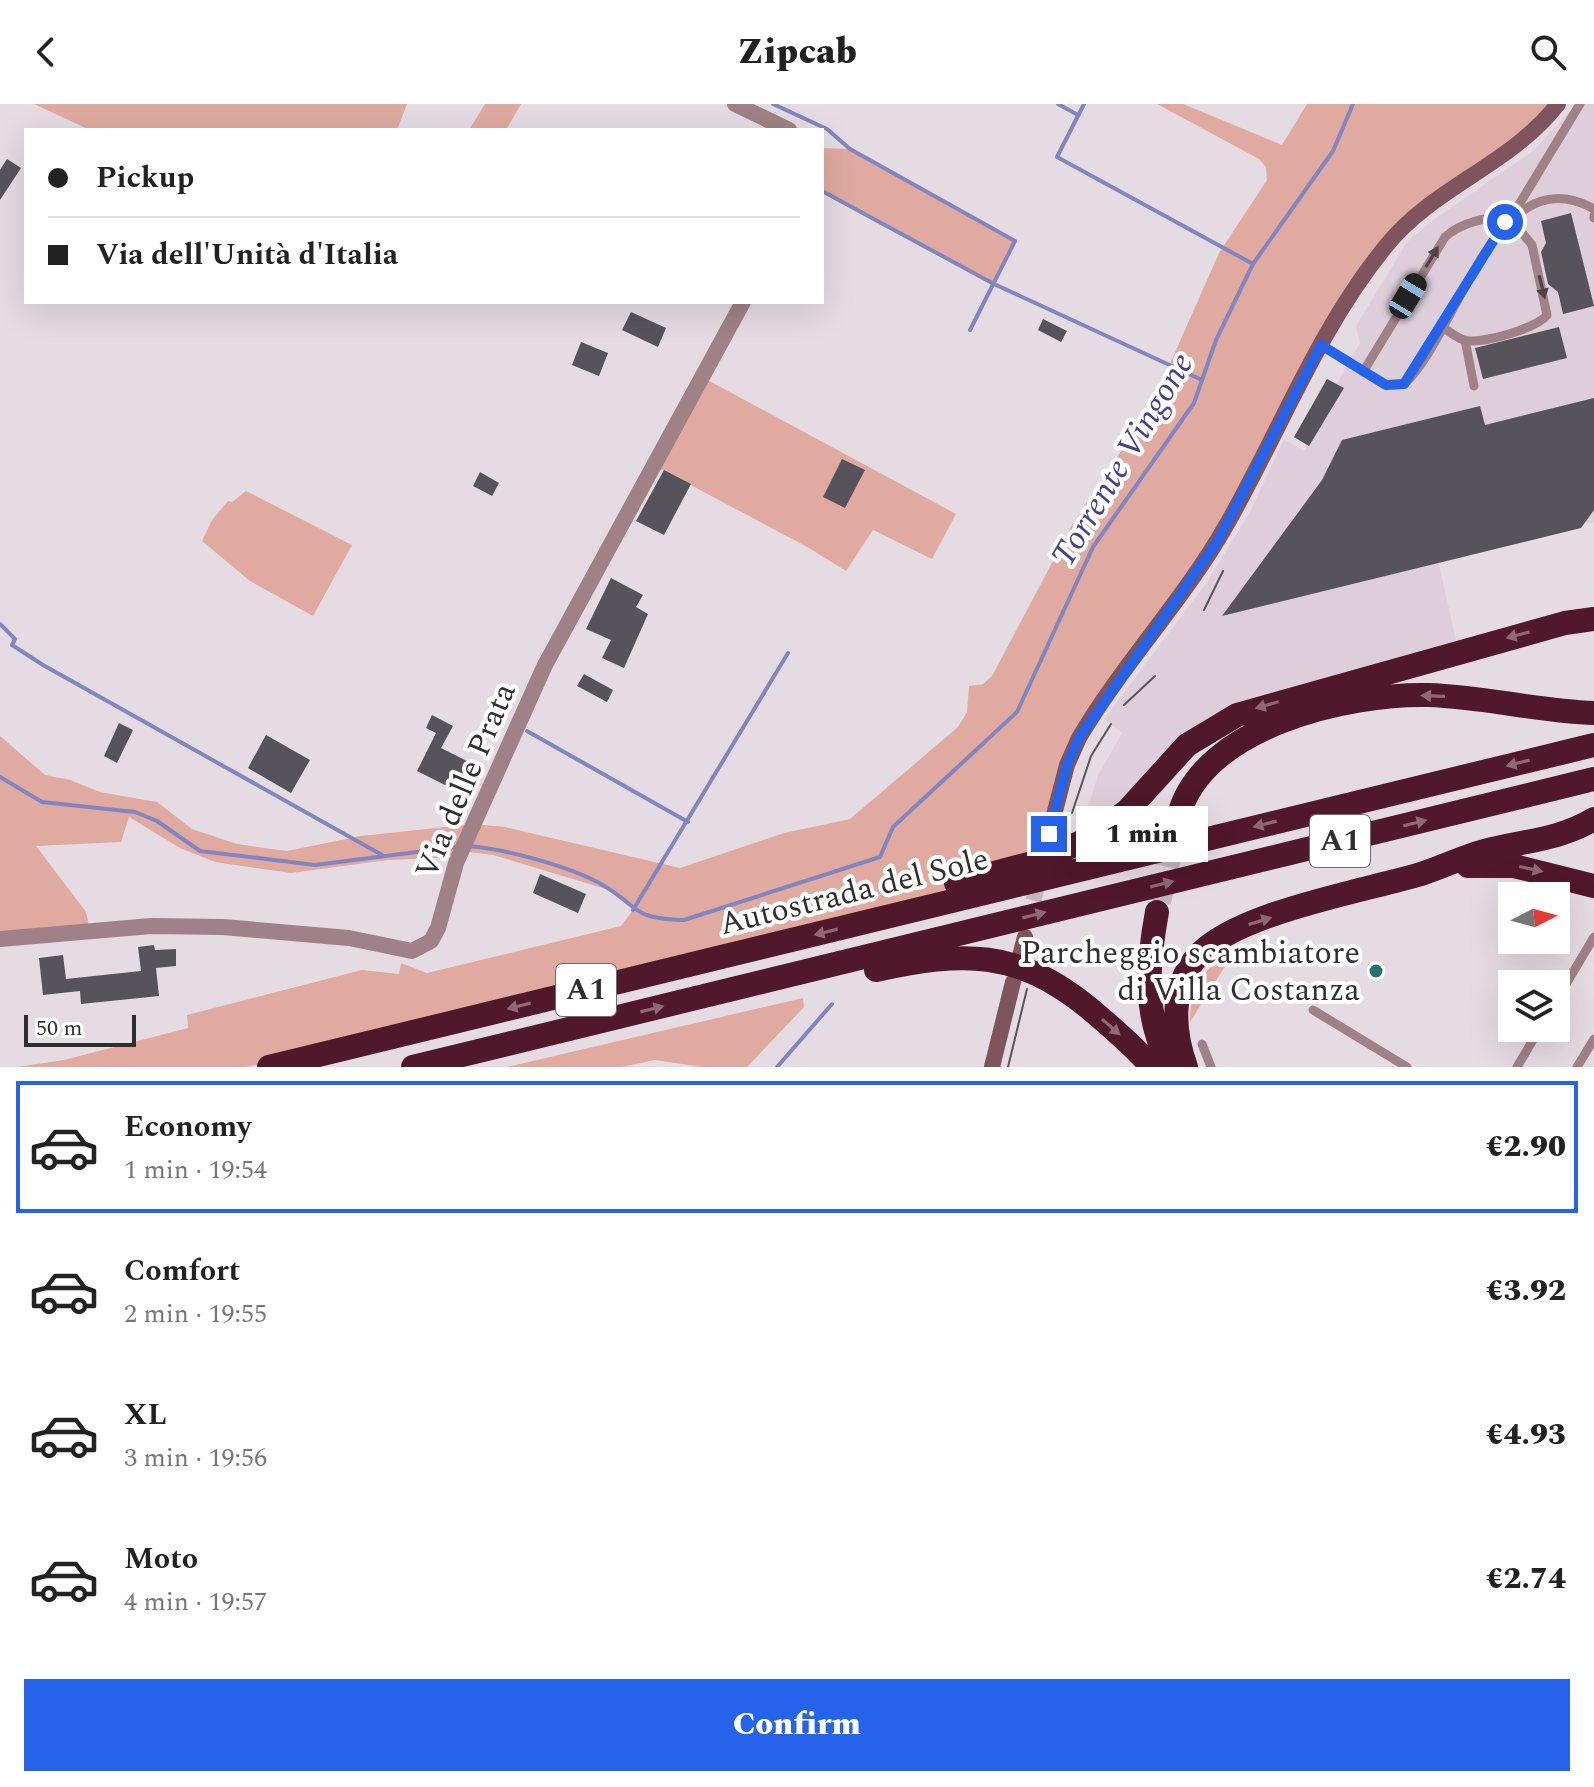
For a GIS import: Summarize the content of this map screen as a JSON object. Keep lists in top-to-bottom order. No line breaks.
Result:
{"streets":{"highway":["A1","Autostrada del Sole"],"street":["Via delle Prata"]},"water":["Torrente Vingone"],"places":["Parcheggio scambiatore di Villa Costanza"],"scale_bar":"50 m","north":"right","page":{"header":"Zipcab","banner":["Pickup","Via dell'Unità d'Italia"],"bubble":"1 min","scale":"50 m","list":[{"name":"Economy","note":"1 min · 19:54","value":"€2.90"},{"name":"Comfort","note":"2 min · 19:55","value":"€3.92"},{"name":"XL","note":"3 min · 19:56","value":"€4.93"},{"name":"Moto","note":"4 min · 19:57","value":"€2.74"}],"buttons":"Confirm"}}
